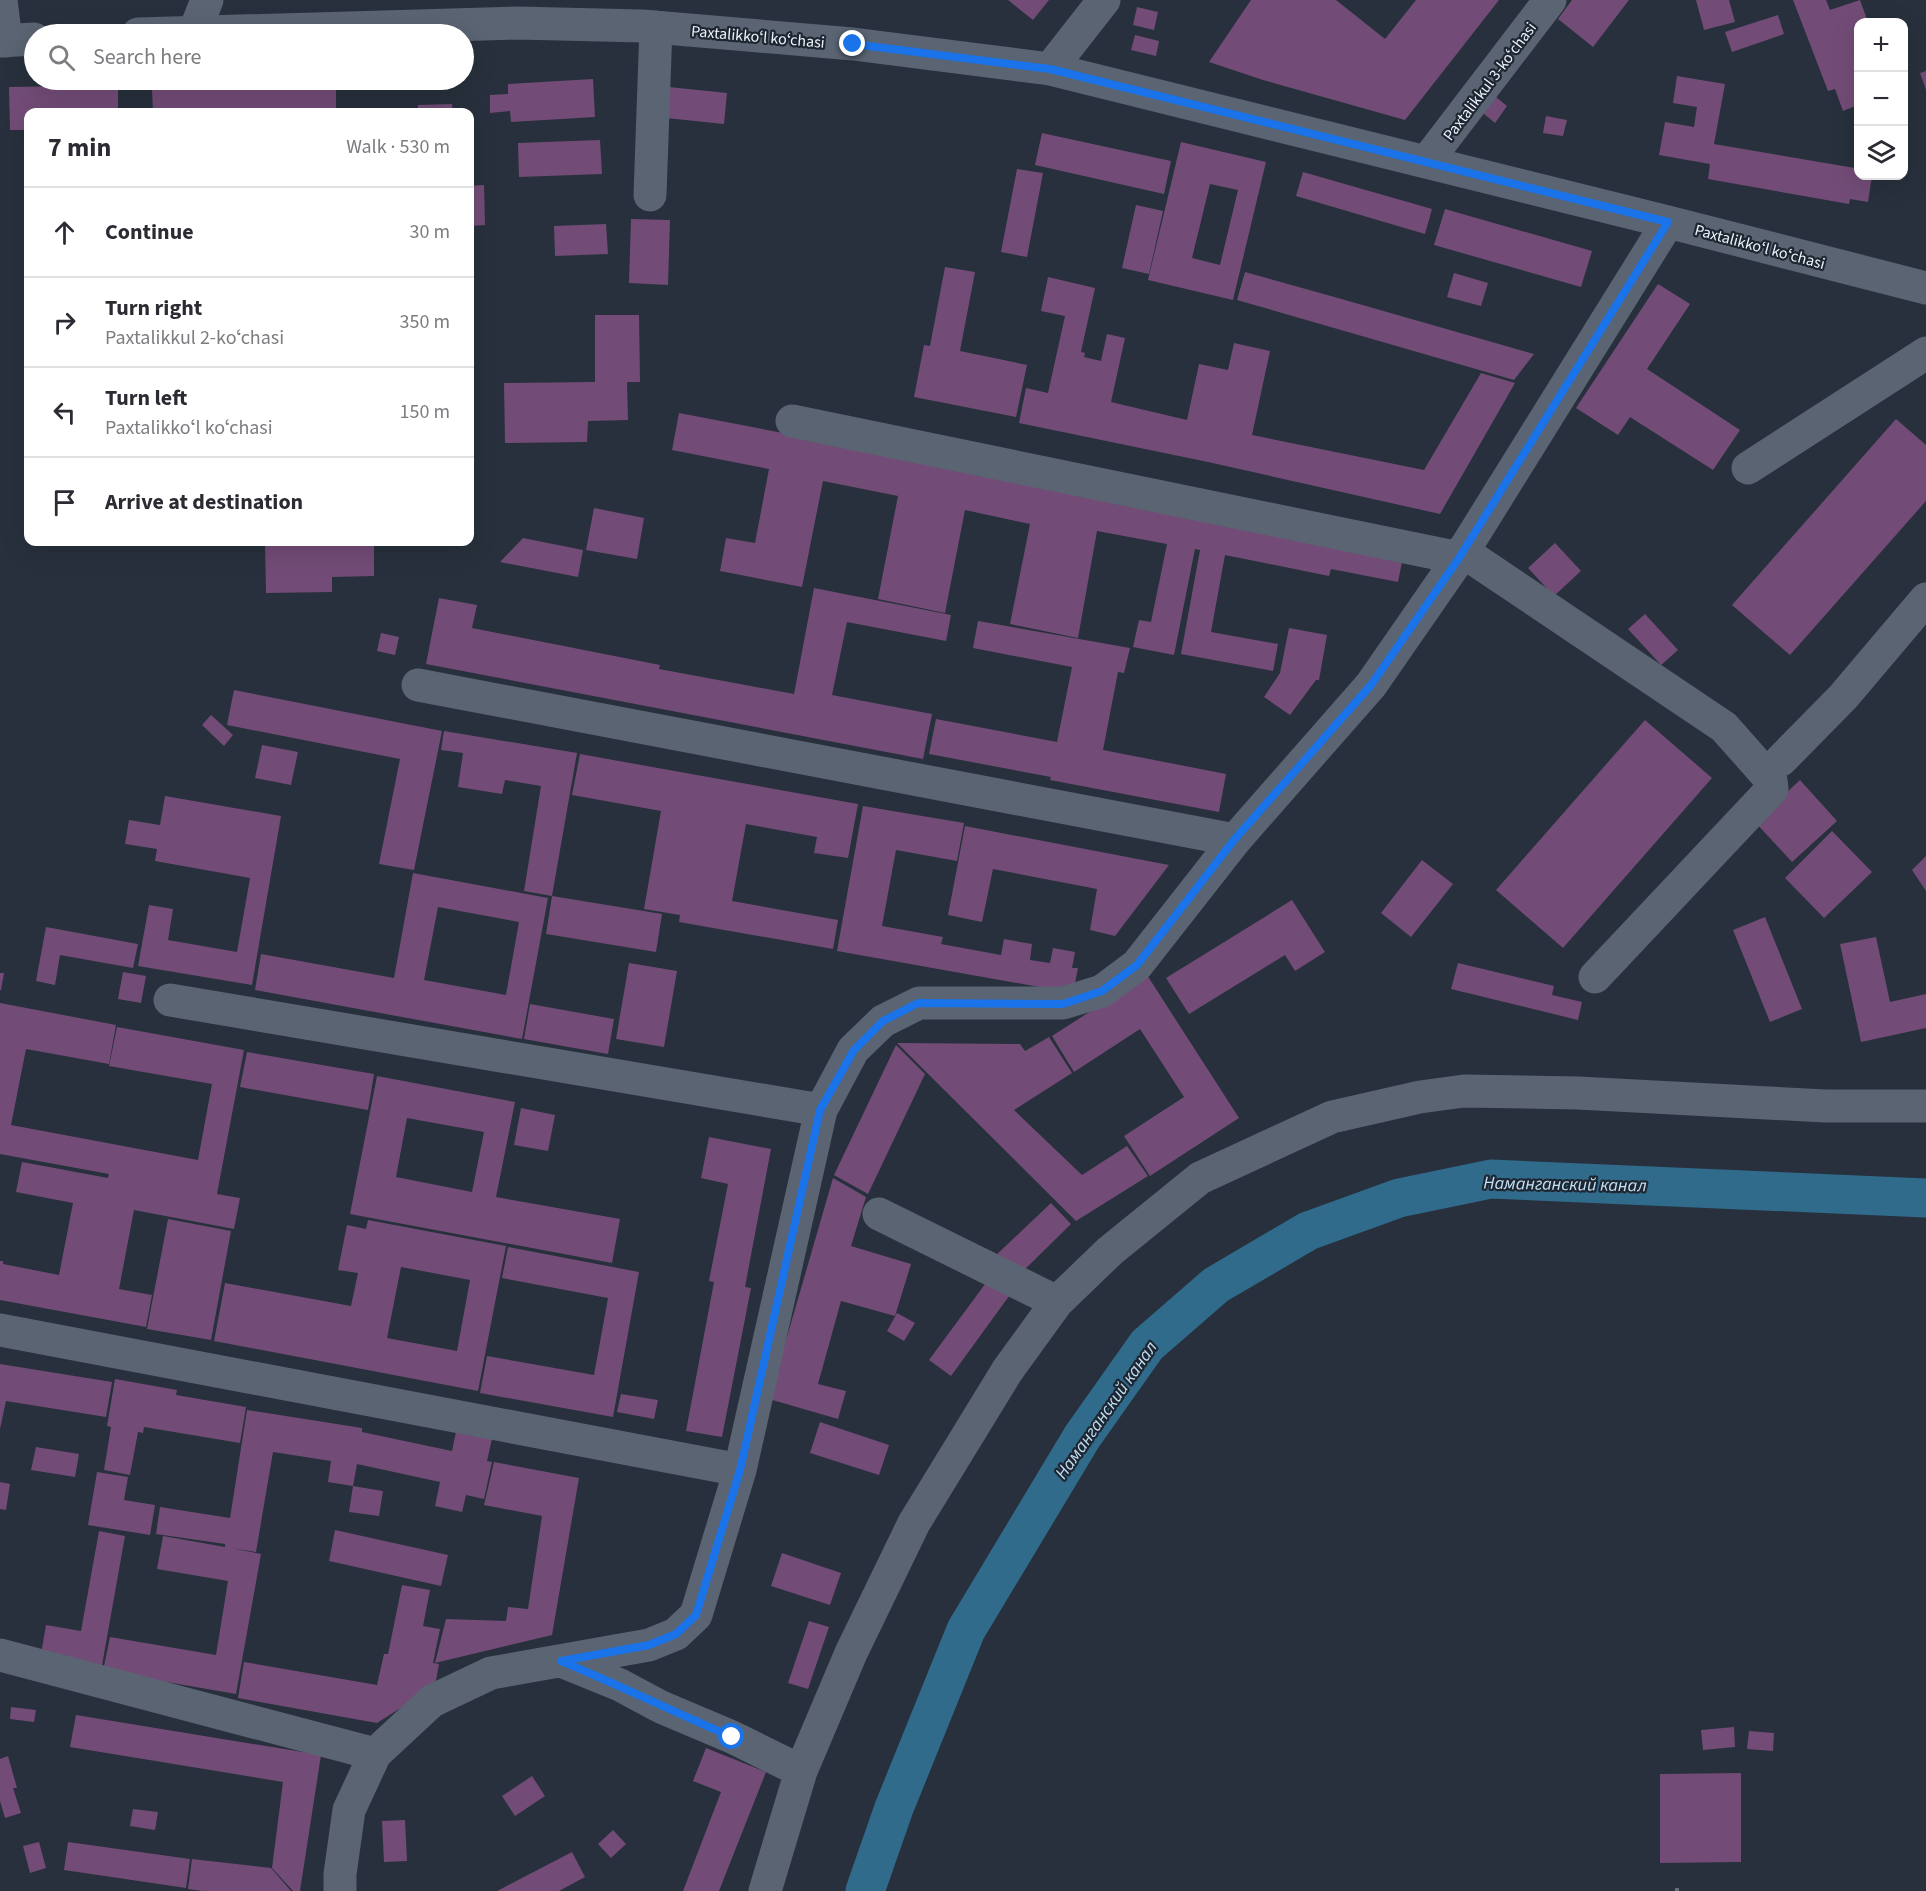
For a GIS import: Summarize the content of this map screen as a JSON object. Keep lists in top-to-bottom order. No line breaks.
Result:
{"streets":{"street":["Paxtalikkoʻl koʻchasi","Paxtalikkul 3-koʻchasi"]},"crossings":[["Paxtalikkoʻl koʻchasi","Paxtalikkul 3-koʻchasi"]],"water":["Наманганский канал"],"page":{"map_buttons":["+","−"],"search":"Search here","heading":["7 min","Walk · 530 m"],"list":[["Continue","30 m"],["Turn right","Paxtalikkul 2-koʻchasi","350 m"],["Turn left","Paxtalikkoʻl koʻchasi","150 m"],"Arrive at destination"]}}
